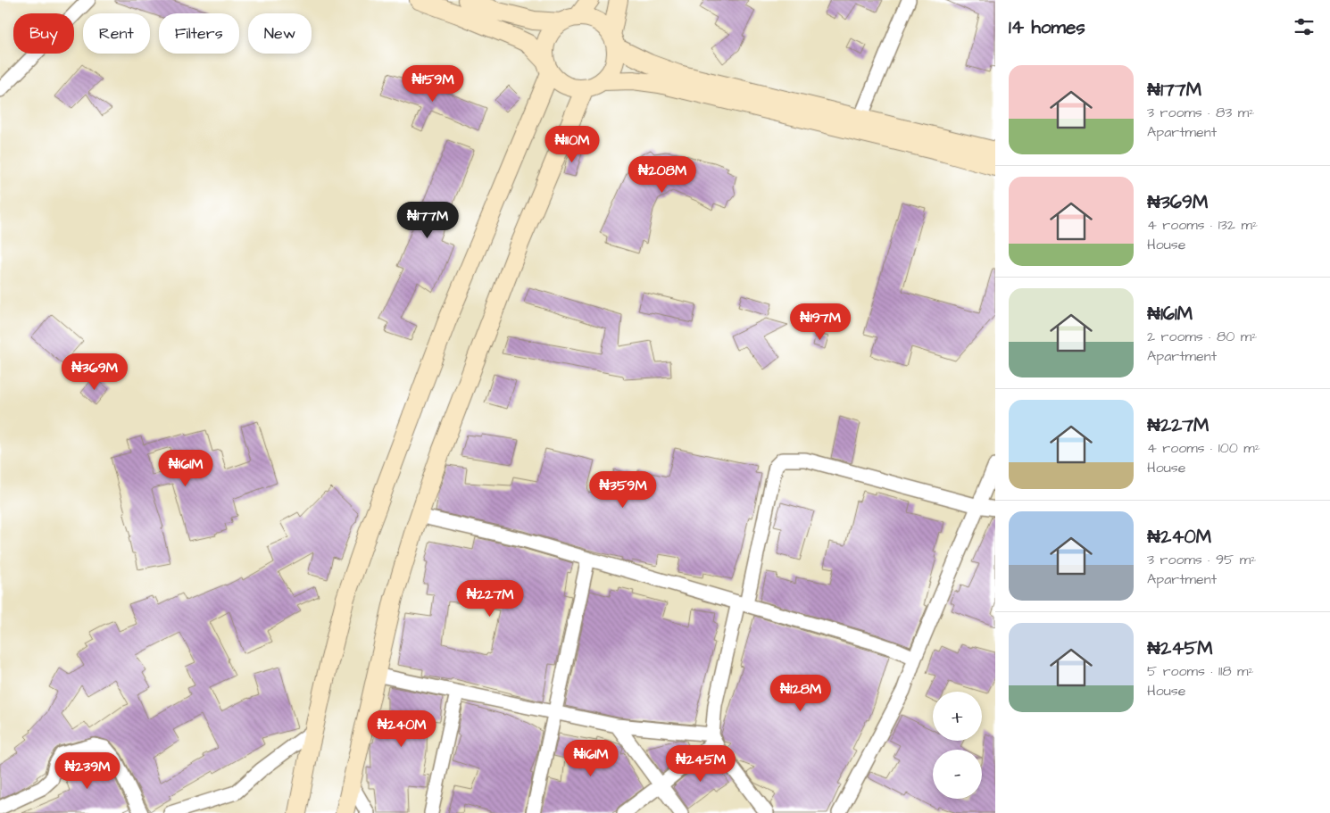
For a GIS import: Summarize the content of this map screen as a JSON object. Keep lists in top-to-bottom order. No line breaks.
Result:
{"page":{"heading":"14 homes","chip":["Buy","Rent","Filters","New"],"list":[{"name":"₦177M","note":"3 rooms · 83 m² · Apartment"},{"name":"₦369M","note":"4 rooms · 132 m² · House"},{"name":"₦161M","note":"2 rooms · 80 m² · Apartment"},{"name":"₦227M","note":"4 rooms · 100 m² · House"},{"name":"₦240M","note":"3 rooms · 95 m² · Apartment"},{"name":"₦245M","note":"5 rooms · 118 m² · House"}],"price":["₦159M","₦110M","₦208M","₦177M","₦197M","₦369M","₦161M","₦359M","₦227M","₦128M","₦240M","₦161M","₦245M","₦239M"],"map_buttons":["+","−"]}}
